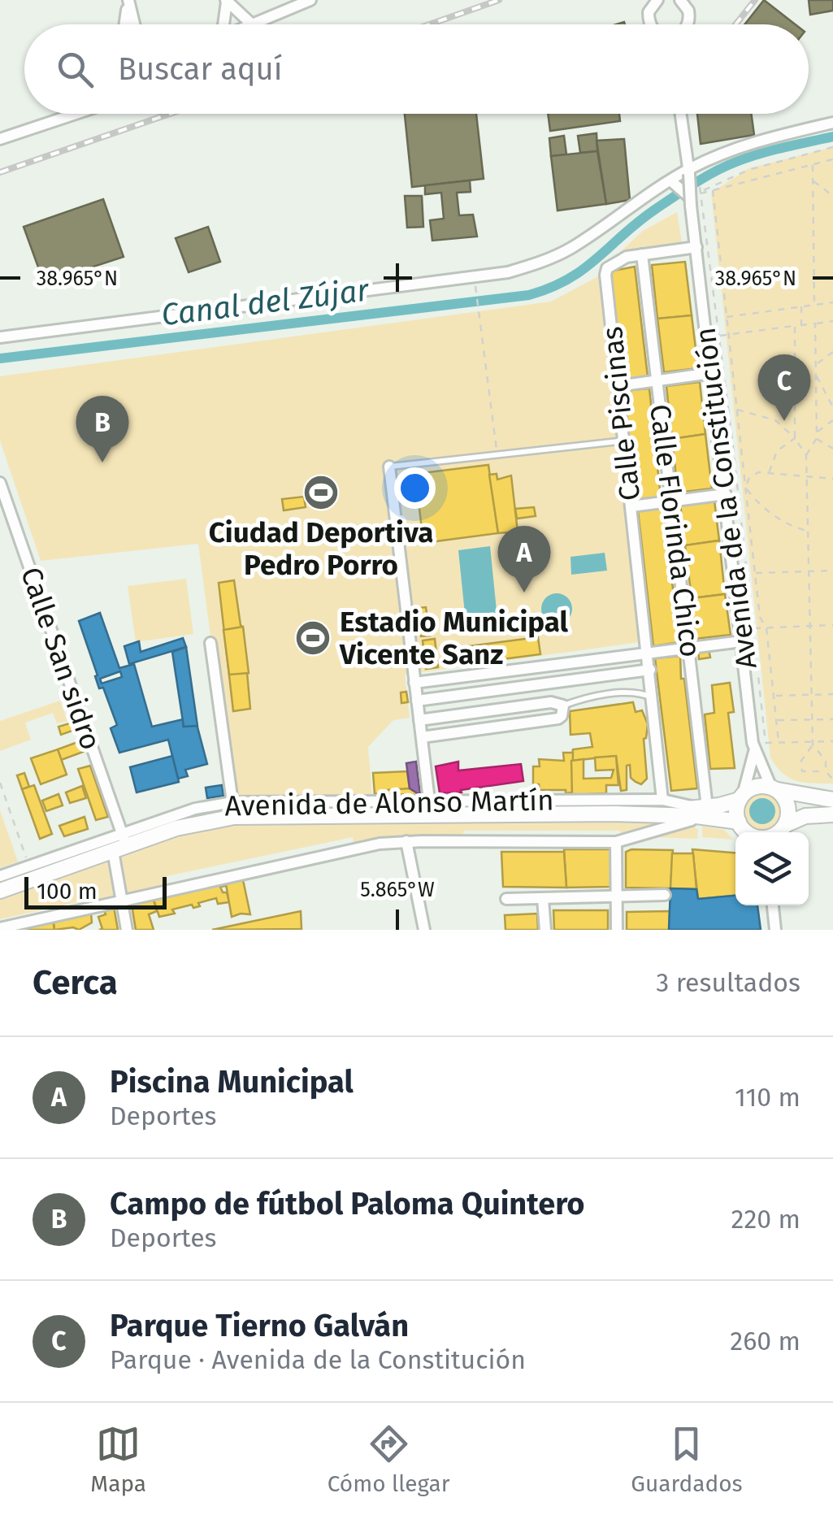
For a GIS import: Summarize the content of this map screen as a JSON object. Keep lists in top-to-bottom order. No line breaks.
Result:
{"streets":{"main road":["Avenida de Alonso Martín"],"street":["Calle Piscinas","Avenida de la Constitución","Calle Florinda Chico","Calle San sidro"]},"crossings":[["Calle Piscinas","Avenida de la Constitución"],["Calle Piscinas","Calle Florinda Chico"],["Calle Piscinas","Avenida de Alonso Martín"],["Calle Florinda Chico","Avenida de Alonso Martín"],["Calle San sidro","Avenida de Alonso Martín"]],"water":["Canal del Zújar"],"places":{"sports":["Ciudad Deportiva Pedro Porro","Estadio Municipal Vicente Sanz"]},"scale_bar":"100 m","page":{"search":"Buscar aquí","pins":["C","B","A"],"scale":"100 m","heading":["Cerca","3 resultados"],"list":[{"mark":"A","name":"Piscina Municipal","note":"Deportes","value":"110 m"},{"mark":"B","name":"Campo de fútbol Paloma Quintero","note":"Deportes","value":"220 m"},{"mark":"C","name":"Parque Tierno Galván","note":"Parque · Avenida de la Constitución","value":"260 m"}],"nav":["Mapa","Cómo llegar","Guardados"]},"coordinates":["38.965°N","5.865°W"]}
